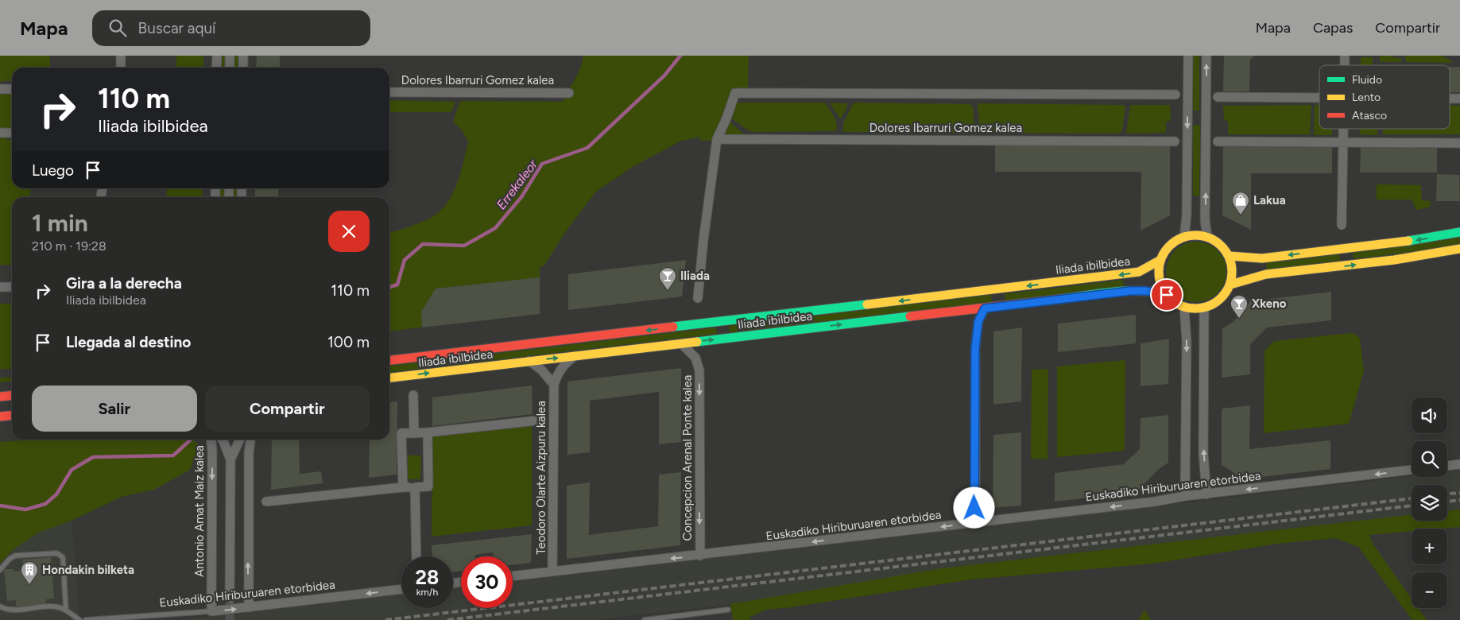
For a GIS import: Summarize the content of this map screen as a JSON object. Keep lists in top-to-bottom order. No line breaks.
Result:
{"streets":{"street":["Dolores Ibarruri Gomez kalea","Iliada ibilbidea","Concepcion Arenal Ponte kalea","Teodoro Olarte Aizpuru kalea","Euskadiko Hiriburuaren etorbidea","Antonio Amat Maiz kalea"]},"crossings":[["Iliada ibilbidea","Concepcion Arenal Ponte kalea"],["Iliada ibilbidea","Teodoro Olarte Aizpuru kalea"],["Concepcion Arenal Ponte kalea","Euskadiko Hiriburuaren etorbidea"],["Teodoro Olarte Aizpuru kalea","Euskadiko Hiriburuaren etorbidea"],["Euskadiko Hiriburuaren etorbidea","Antonio Amat Maiz kalea"]],"one_way":["Concepcion Arenal Ponte kalea","Euskadiko Hiriburuaren etorbidea"],"water":["Errekaleor"],"places":{"shop":["Lakua"],"bar":["Iliada","Xkeno"],"building":["Hondakin bilketa"]},"legend":["Fluido","Lento","Atasco"],"page":{"header":"Mapa","search":"Buscar aquí","nav":["Mapa","Capas","Compartir"],"turn":["110 m","Iliada ibilbidea"],"then":"Luego","heading":["1 min","210 m · 19:28"],"list":[{"name":"Gira a la derecha","note":"Iliada ibilbidea","value":"110 m"},{"name":"Llegada al destino","value":"100 m"}],"buttons":["Salir","Compartir"],"map_buttons":["+","−"],"speed":"28 km/h","limit":"30"}}
